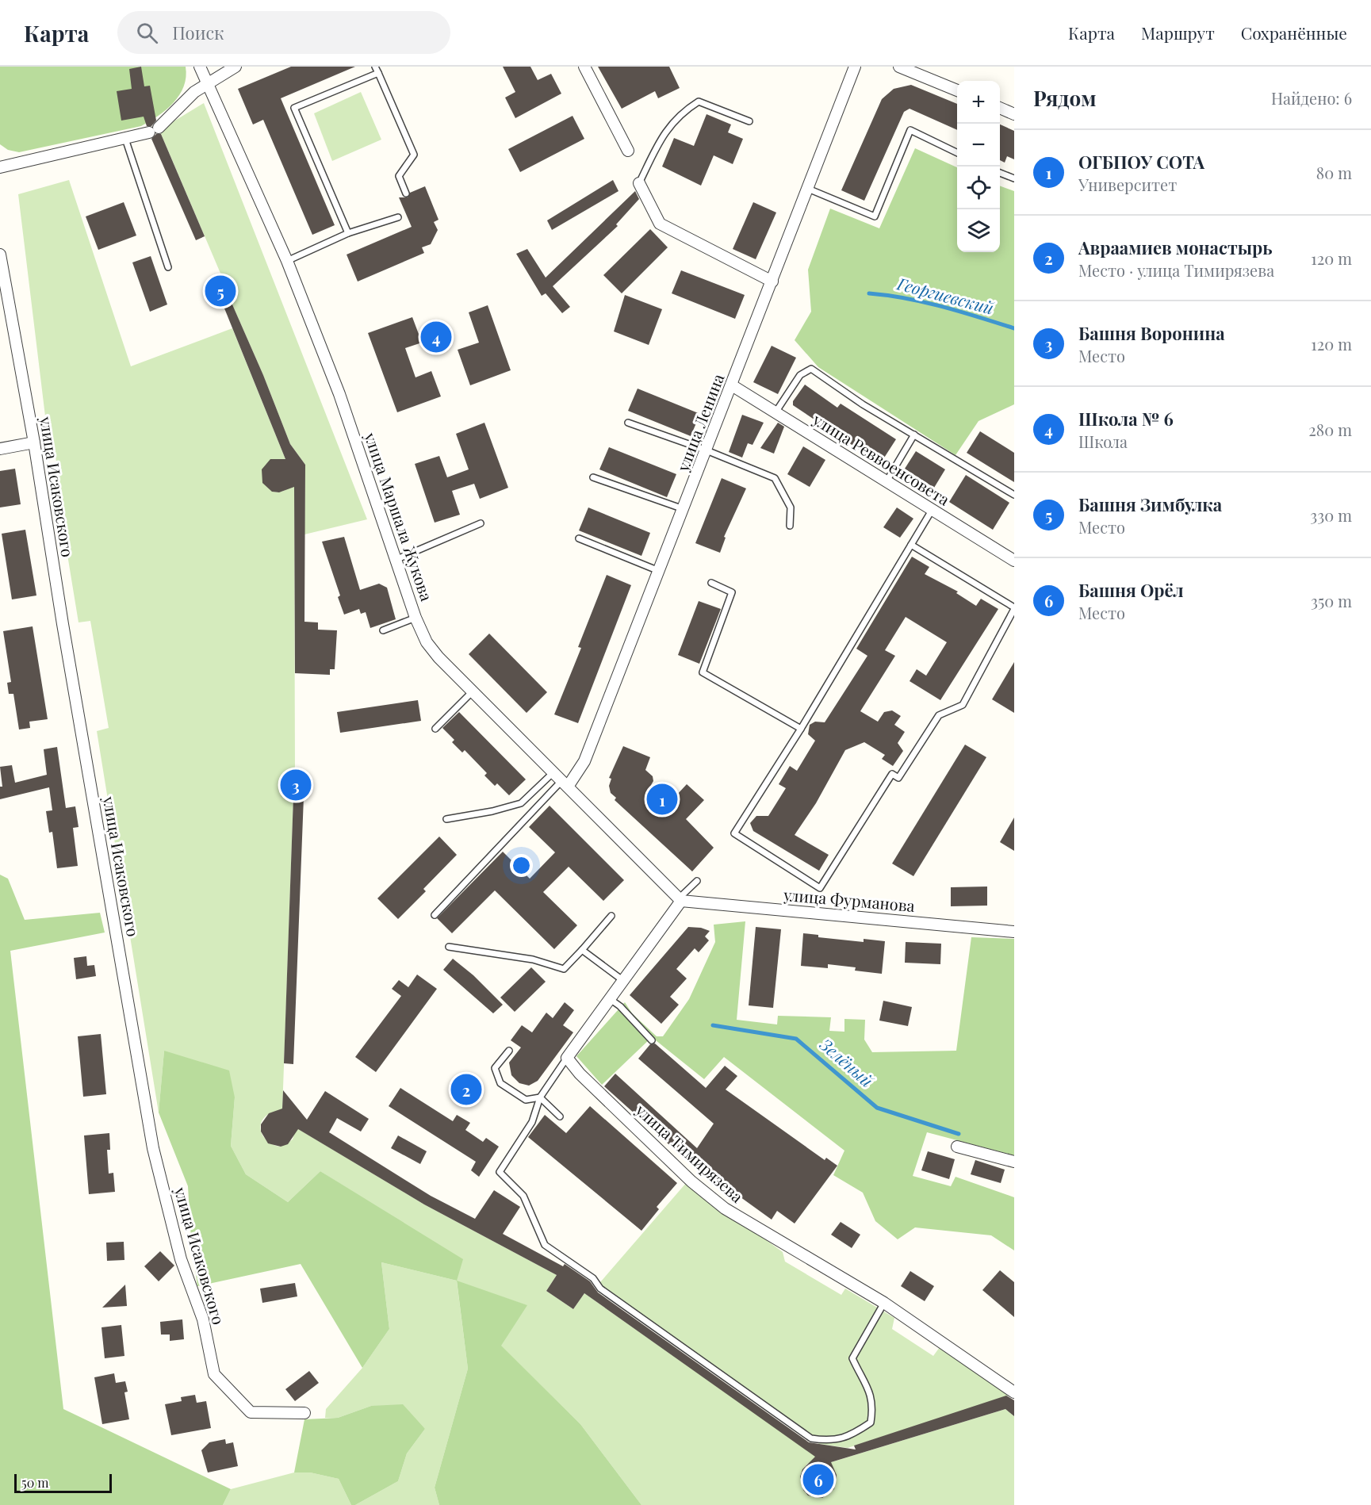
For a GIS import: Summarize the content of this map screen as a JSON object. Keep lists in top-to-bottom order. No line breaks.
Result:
{"streets":{"street":["улица Ленина","улица Реввоенсовета","улица Исаковского","улица Маршала Жукова","улица Фурманова","улица Тимирязева"]},"crossings":[["улица Ленина","улица Реввоенсовета"],["улица Ленина","улица Маршала Жукова"],["улица Маршала Жукова","улица Фурманова"]],"water":["Георгиевский","Зелёный"],"scale_bar":"50 m","page":{"header":"Карта","search":"Поиск","nav":["Карта","Маршрут","Сохранённые"],"heading":["Рядом","Найдено: 6"],"map_buttons":["+","−"],"list":[{"mark":"1","name":"ОГБПОУ СОТА","note":"Университет","value":"80 m"},{"mark":"2","name":"Авраамиев монастырь","note":"Место · улица Тимирязева","value":"120 m"},{"mark":"3","name":"Башня Воронина","note":"Место","value":"120 m"},{"mark":"4","name":"Школа № 6","note":"Школа","value":"280 m"},{"mark":"5","name":"Башня Зимбулка","note":"Место","value":"330 m"},{"mark":"6","name":"Башня Орёл","note":"Место","value":"350 m"}],"pins":["5","4","3","1","2","6"],"scale":"50 m"}}
